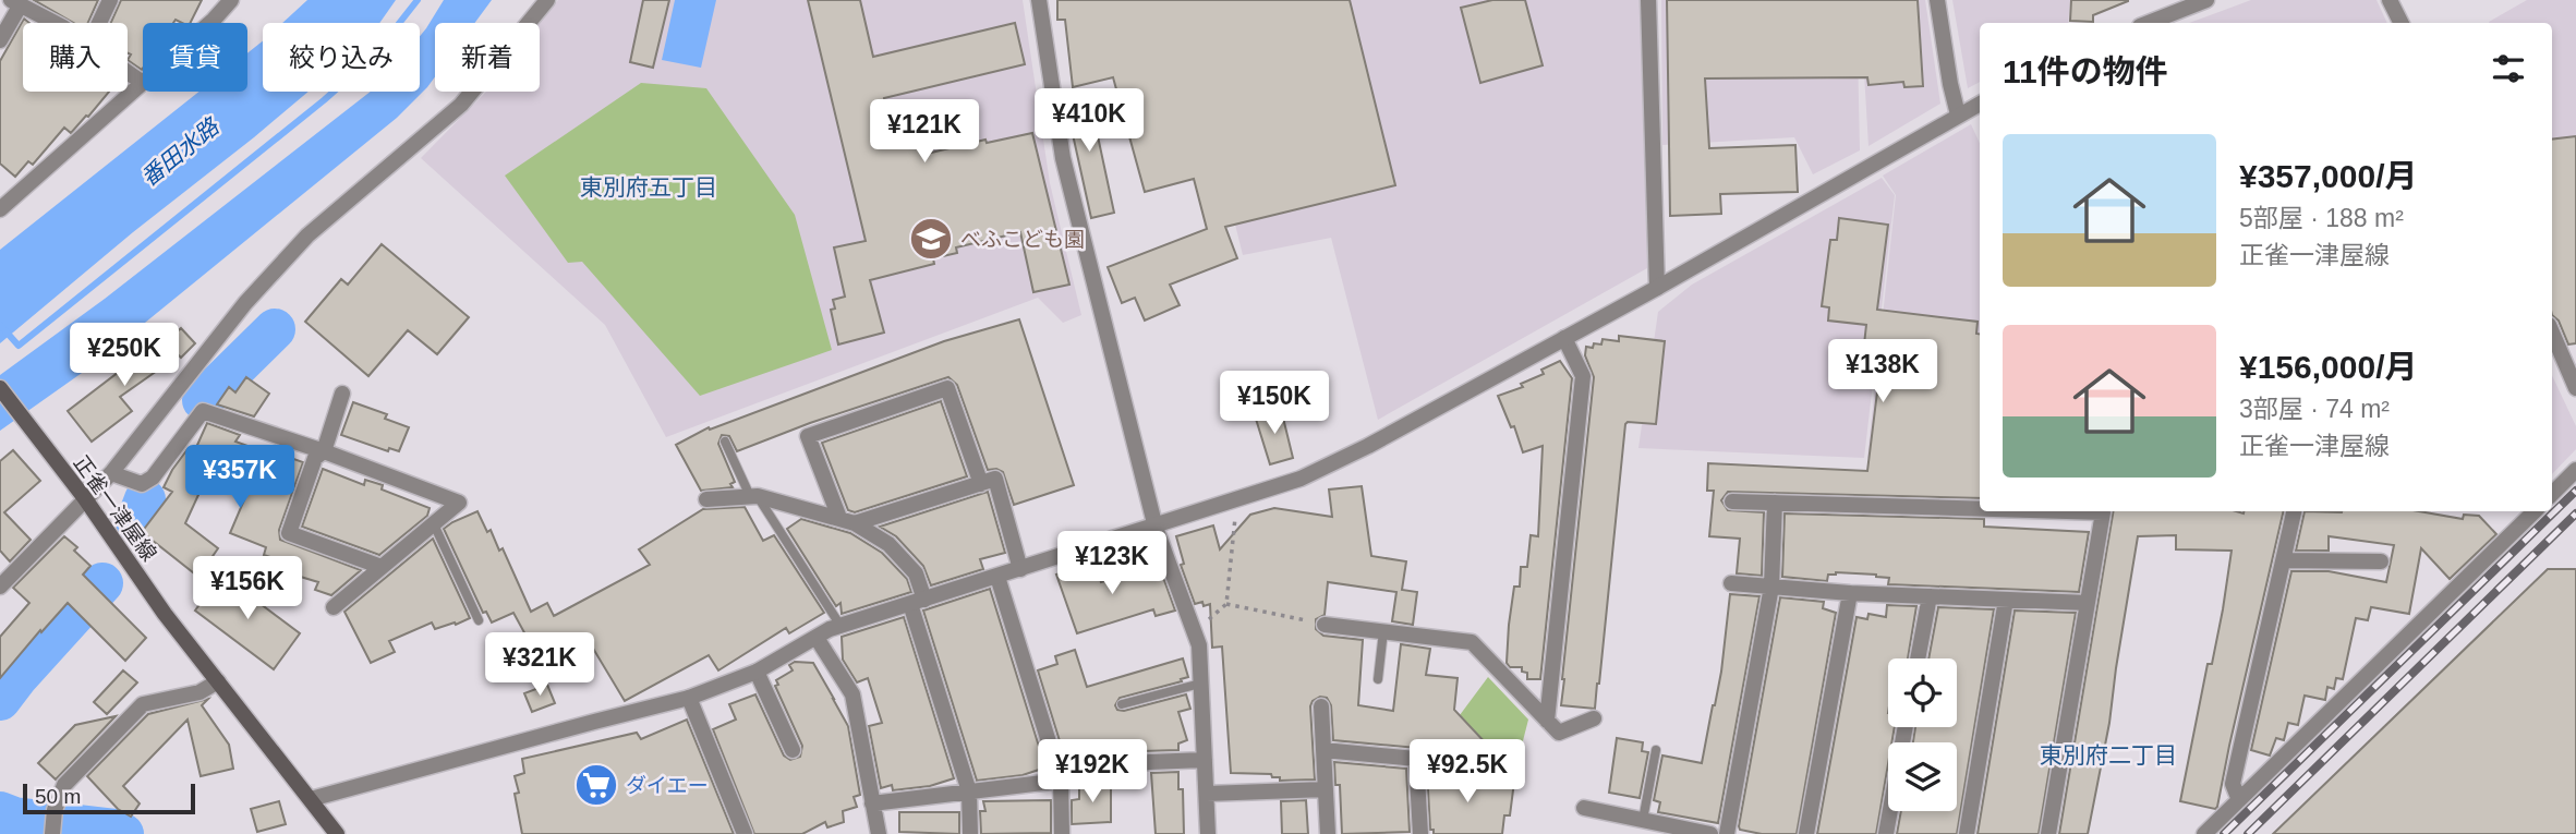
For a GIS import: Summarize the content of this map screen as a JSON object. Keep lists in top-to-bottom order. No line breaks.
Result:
{"streets":{"main road":["正雀一津屋線"]},"districts":["東別府五丁目","東別府二丁目"],"water":["番田水路"],"places":{"school or university":["べふこども園"],"supermarket":["ダイエー"]},"scale_bar":"50 m","page":{"chip":["購入","賃貸","絞り込み","新着"],"heading":"11件の物件","price":["¥410K","¥121K","¥250K","¥138K","¥150K","¥357K","¥123K","¥156K","¥321K","¥192K","¥92.5K"],"list":[{"name":"¥357,000/月","note":"5部屋 · 188 m² · 正雀一津屋線"},{"name":"¥156,000/月","note":"3部屋 · 74 m² · 正雀一津屋線"}],"scale":"50 m"}}
